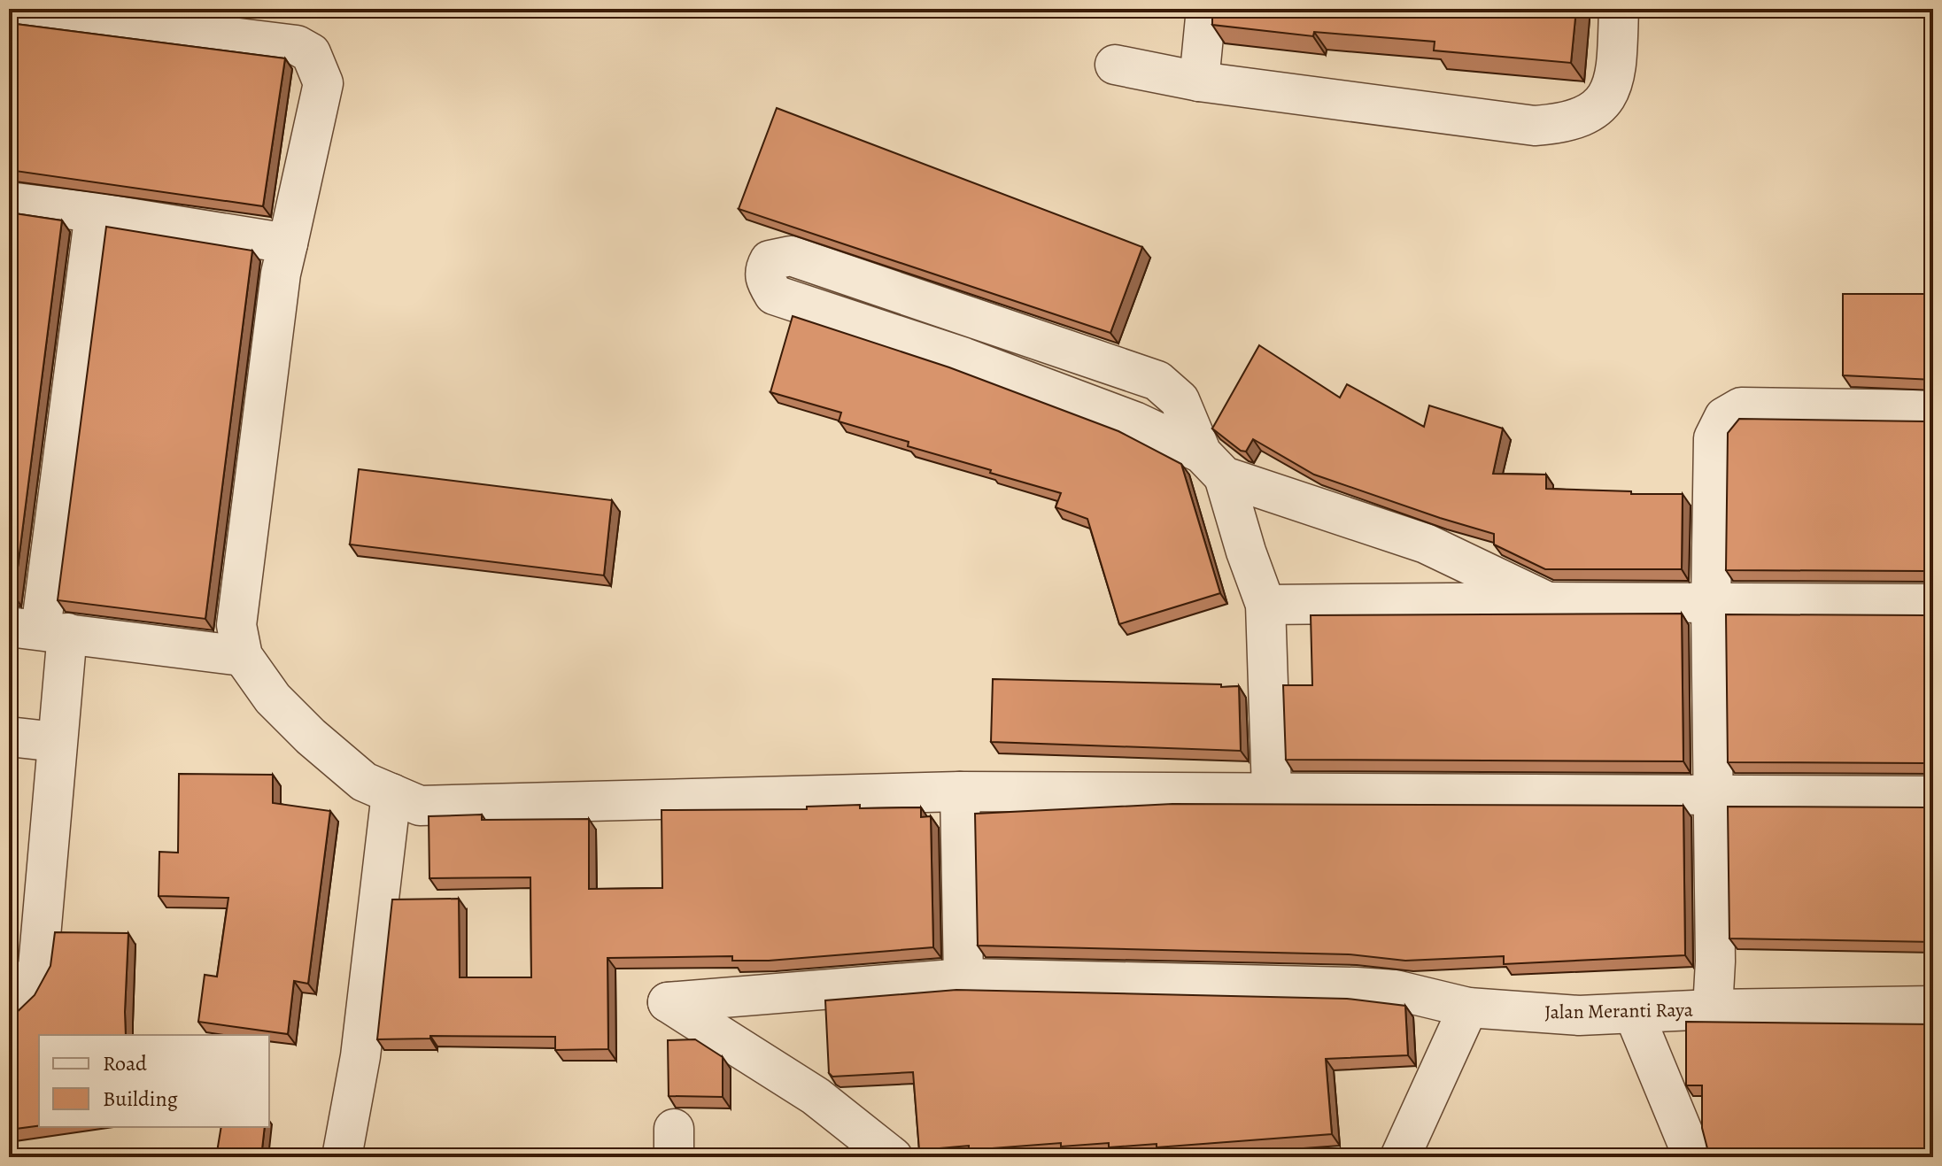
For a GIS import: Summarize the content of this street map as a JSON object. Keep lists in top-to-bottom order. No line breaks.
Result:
{"streets":{"street":["Jalan Meranti Raya"]},"legend":["Road","Building"]}
